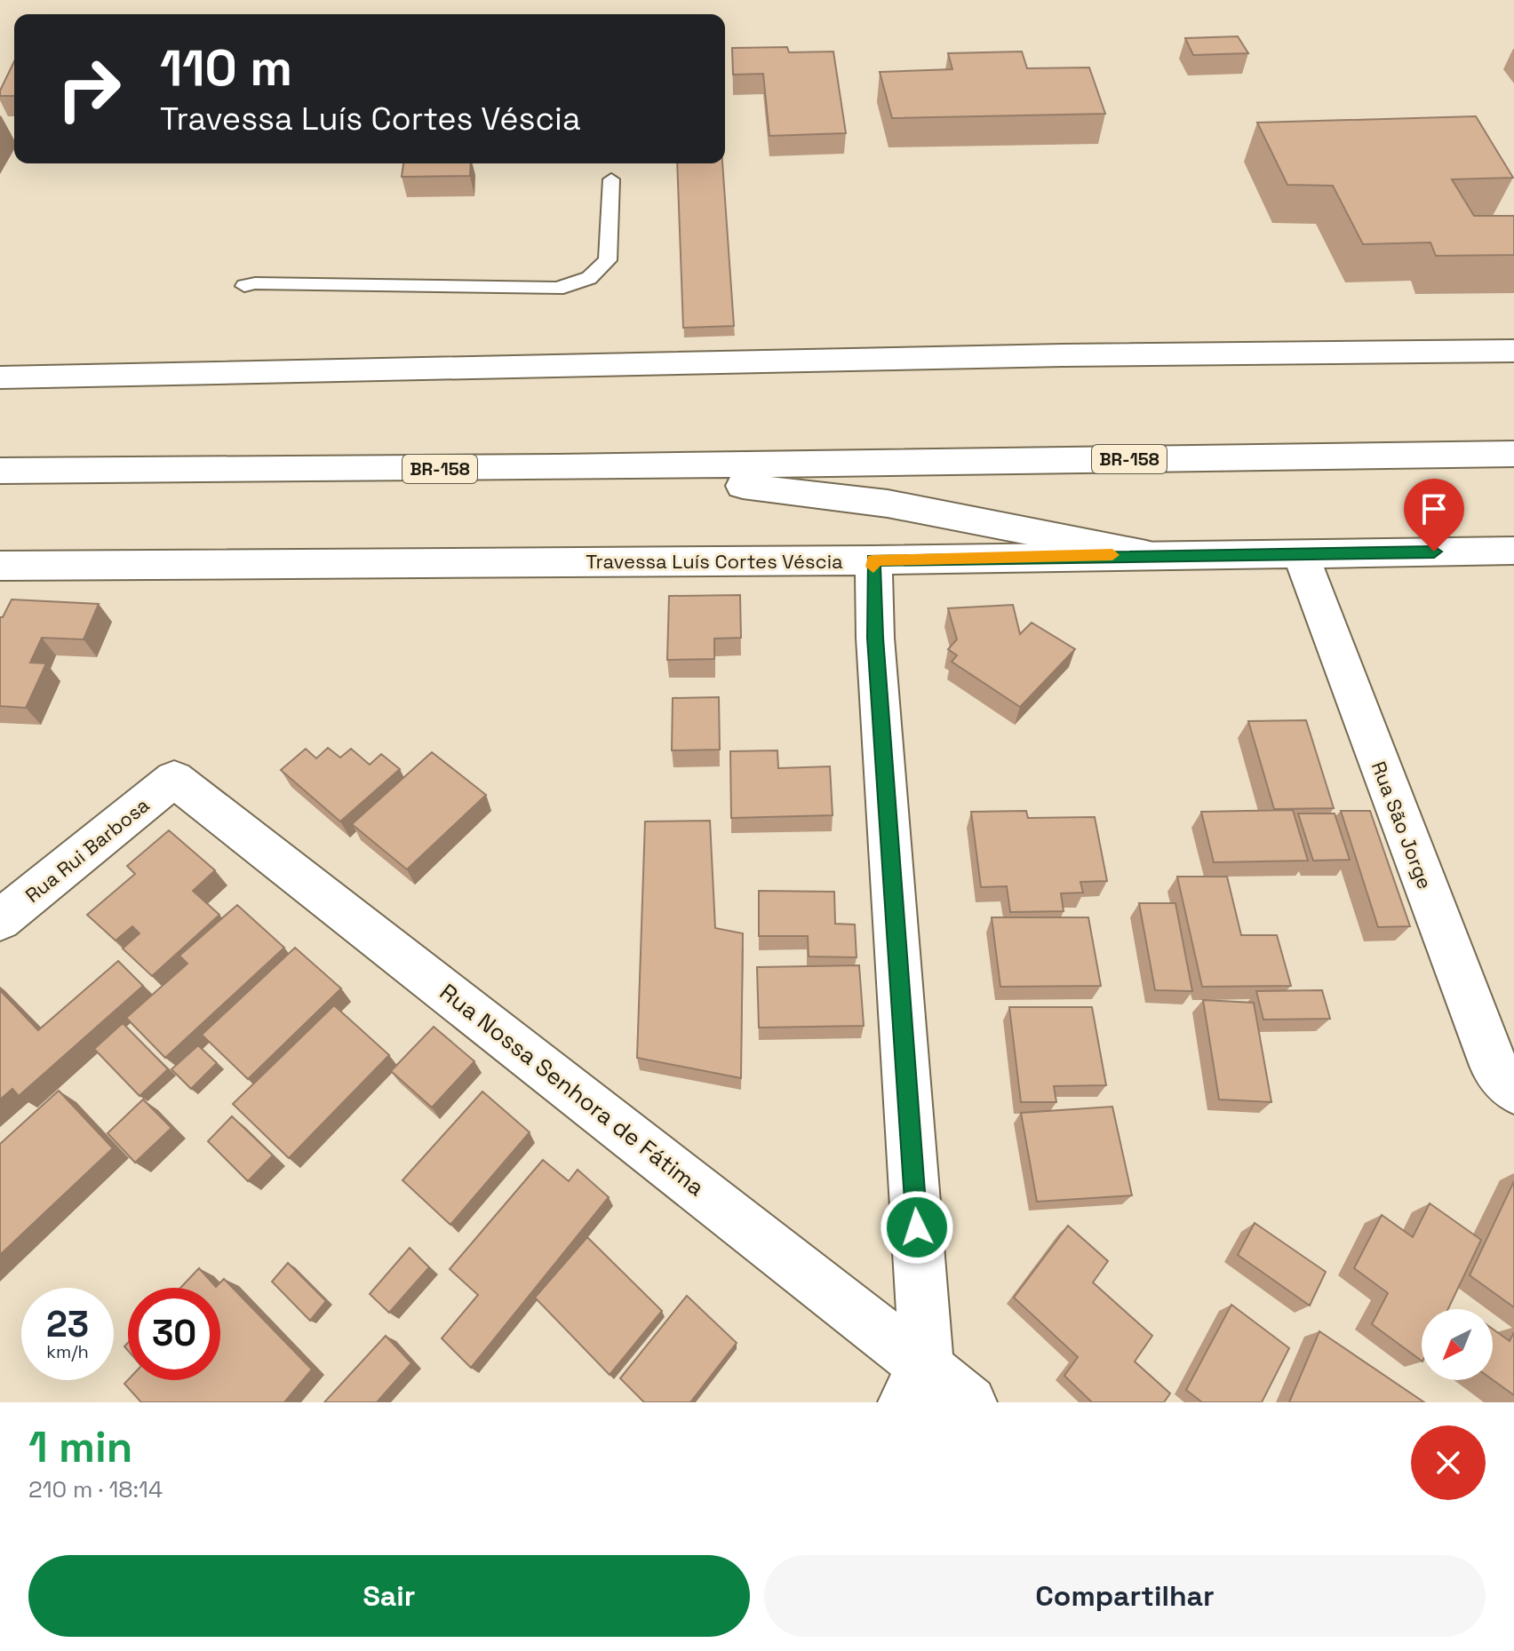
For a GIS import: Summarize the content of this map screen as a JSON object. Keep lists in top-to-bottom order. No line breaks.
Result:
{"streets":{"main road":["BR-158","Travessa Luís Cortes Véscia","Rua São Jorge","Rua Rui Barbosa","Rua Nossa Senhora de Fátima"]},"crossings":[["Travessa Luís Cortes Véscia","Rua São Jorge"],["Rua Rui Barbosa","Rua Nossa Senhora de Fátima"]],"north":"bottom left","page":{"turn":["110 m","Travessa Luís Cortes Véscia"],"speed":"23 km/h","limit":"30","heading":["1 min","210 m · 18:14"],"buttons":["Sair","Compartilhar"]}}
